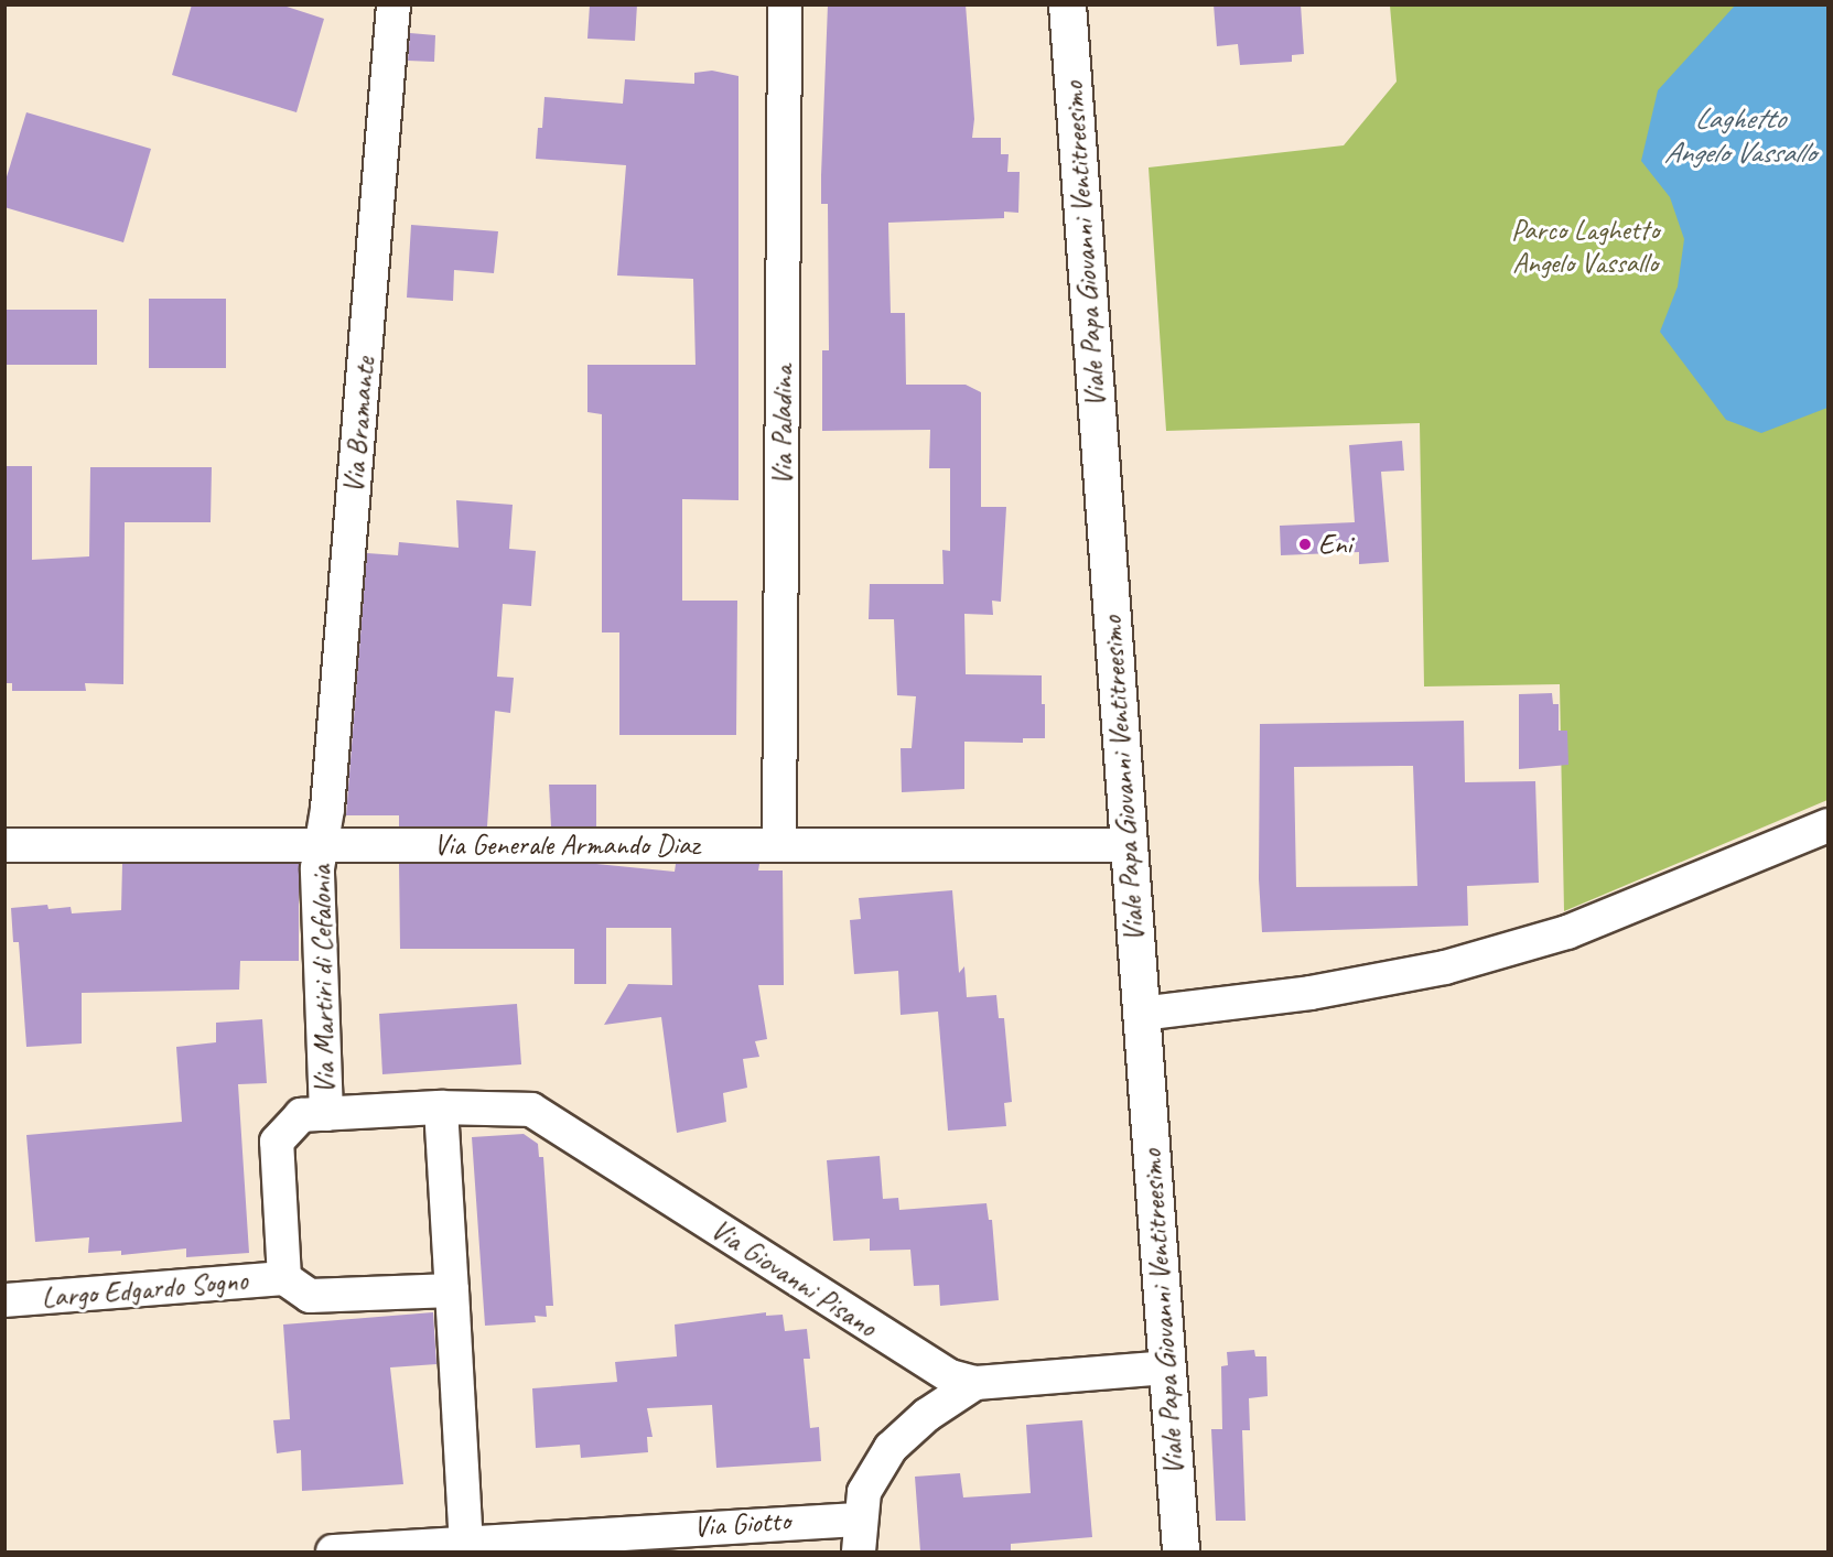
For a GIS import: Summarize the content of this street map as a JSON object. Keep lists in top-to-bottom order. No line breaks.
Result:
{"streets":{"street":["Viale Papa Giovanni Ventitreesimo","Via Bramante","Via Paladina","Via Generale Armando Diaz","Via Martiri di Cefalonia","Via Giovanni Pisano","Largo Edgardo Sogno","Via Giotto"]},"crossings":[["Viale Papa Giovanni Ventitreesimo","Via Generale Armando Diaz"],["Viale Papa Giovanni Ventitreesimo","Via Giovanni Pisano"],["Via Bramante","Via Generale Armando Diaz"],["Via Bramante","Via Martiri di Cefalonia"],["Via Paladina","Via Generale Armando Diaz"],["Via Generale Armando Diaz","Via Martiri di Cefalonia"],["Via Martiri di Cefalonia","Via Giovanni Pisano"],["Via Giovanni Pisano","Largo Edgardo Sogno"]],"water":["Laghetto Angelo Vassallo"],"parks":["Parco Laghetto Angelo Vassallo"],"places":["Eni"]}
